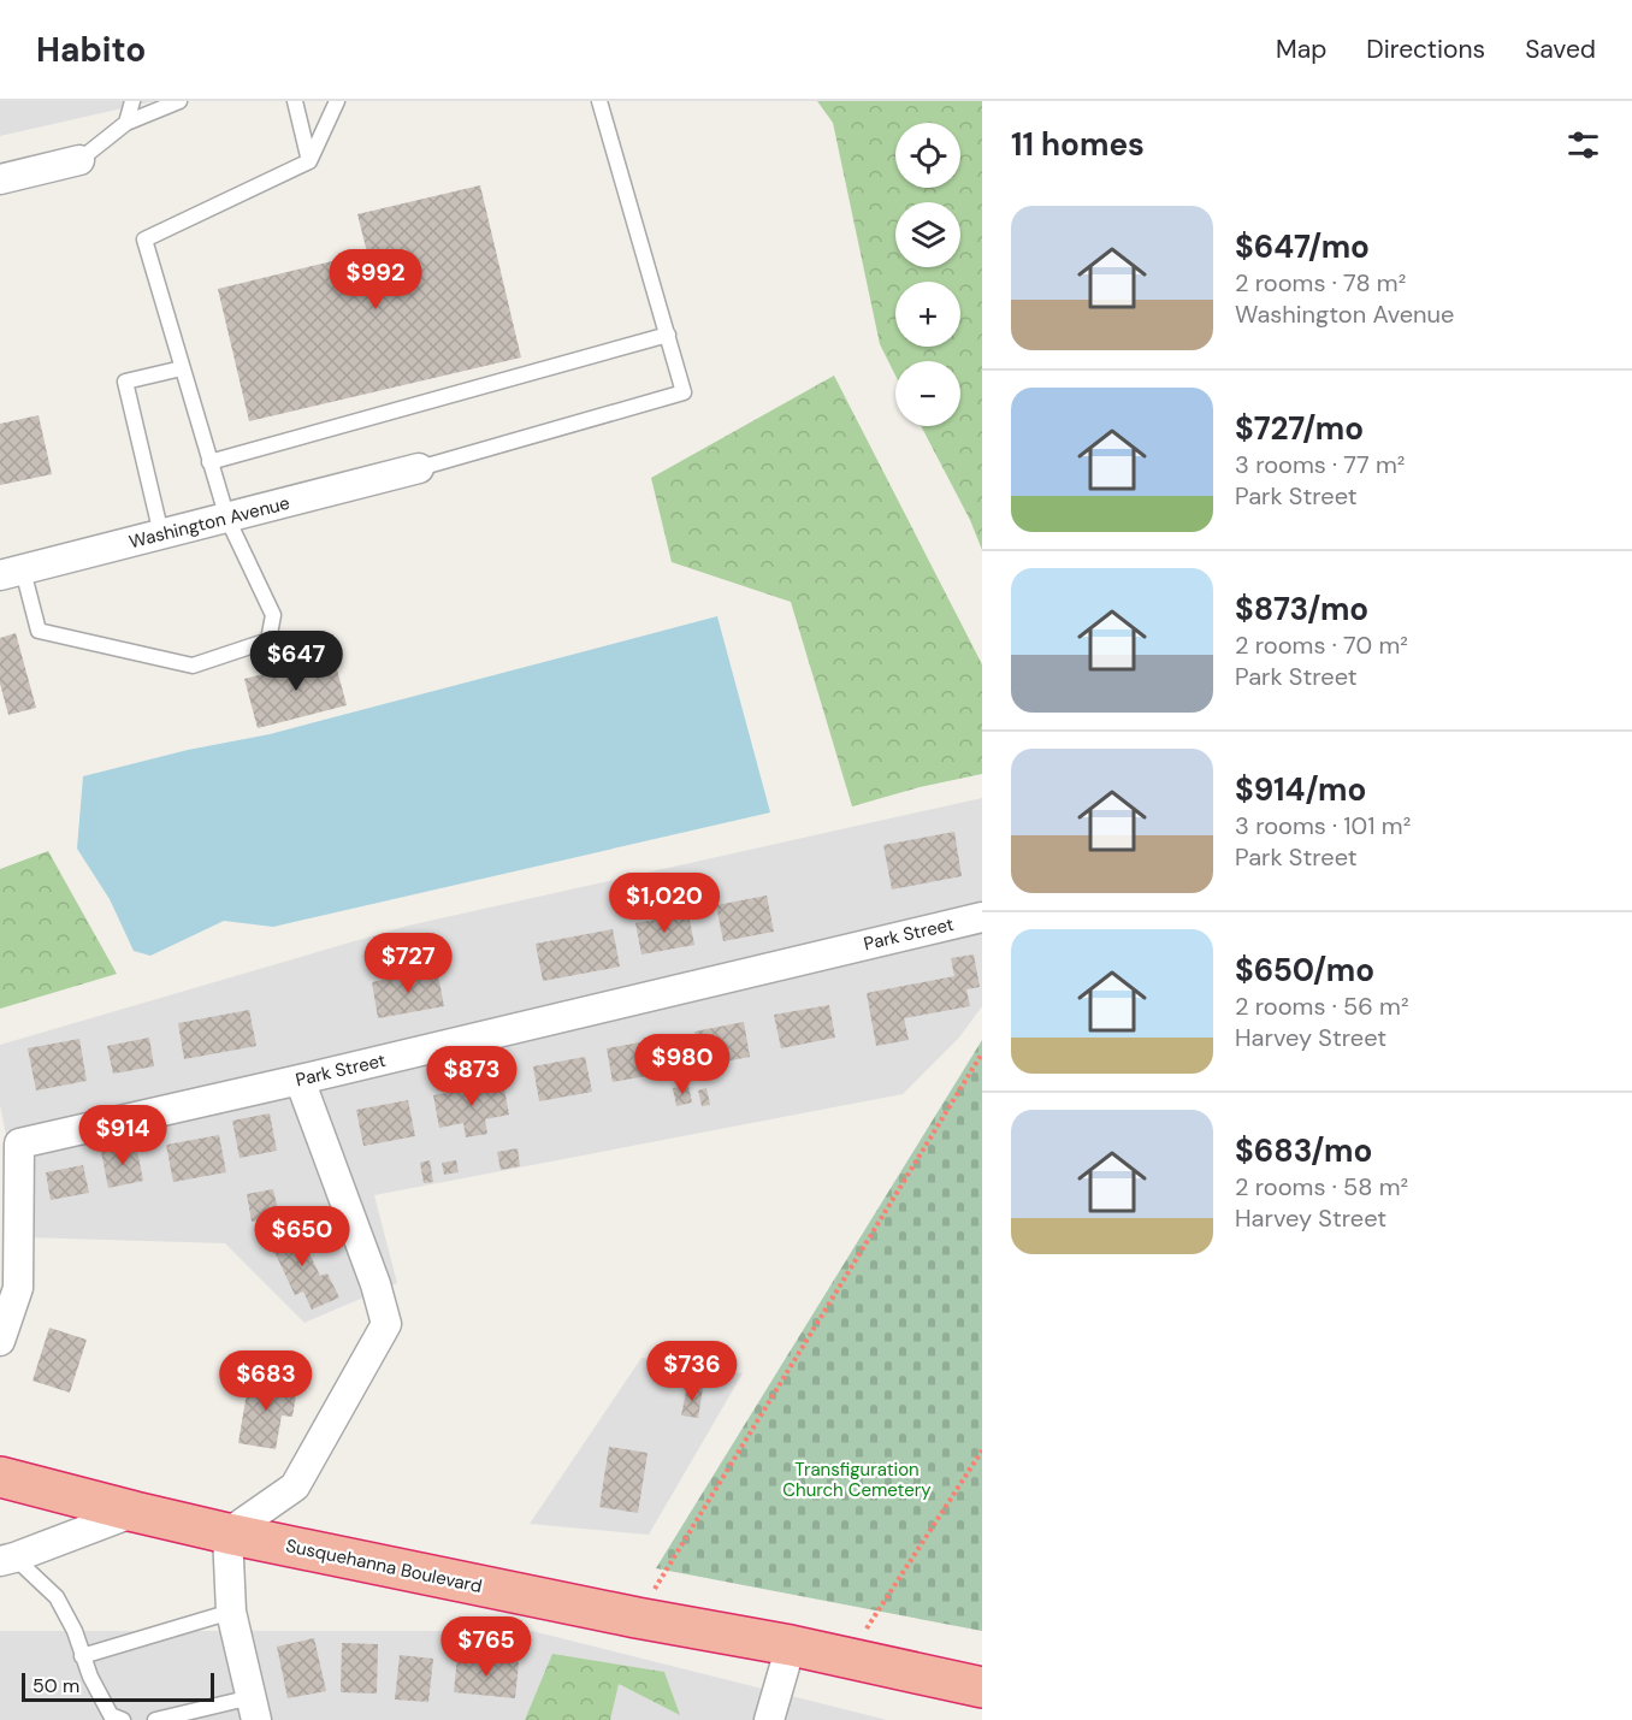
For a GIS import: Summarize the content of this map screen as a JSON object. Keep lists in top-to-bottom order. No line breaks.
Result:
{"streets":{"highway":["Susquehanna Boulevard"],"street":["Washington Avenue","Park Street"]},"parks":["Transfiguration Church Cemetery"],"scale_bar":"50 m","page":{"header":"Habito","nav":["Map","Directions","Saved"],"heading":"11 homes","map_buttons":["+","−"],"list":[{"name":"$647/mo","note":"2 rooms · 78 m² · Washington Avenue"},{"name":"$727/mo","note":"3 rooms · 77 m² · Park Street"},{"name":"$873/mo","note":"2 rooms · 70 m² · Park Street"},{"name":"$914/mo","note":"3 rooms · 101 m² · Park Street"},{"name":"$650/mo","note":"2 rooms · 56 m² · Harvey Street"},{"name":"$683/mo","note":"2 rooms · 58 m² · Harvey Street"}],"price":["$992","$647","$1,020","$727","$980","$873","$914","$650","$736","$683","$765"],"scale":"50 m"}}
